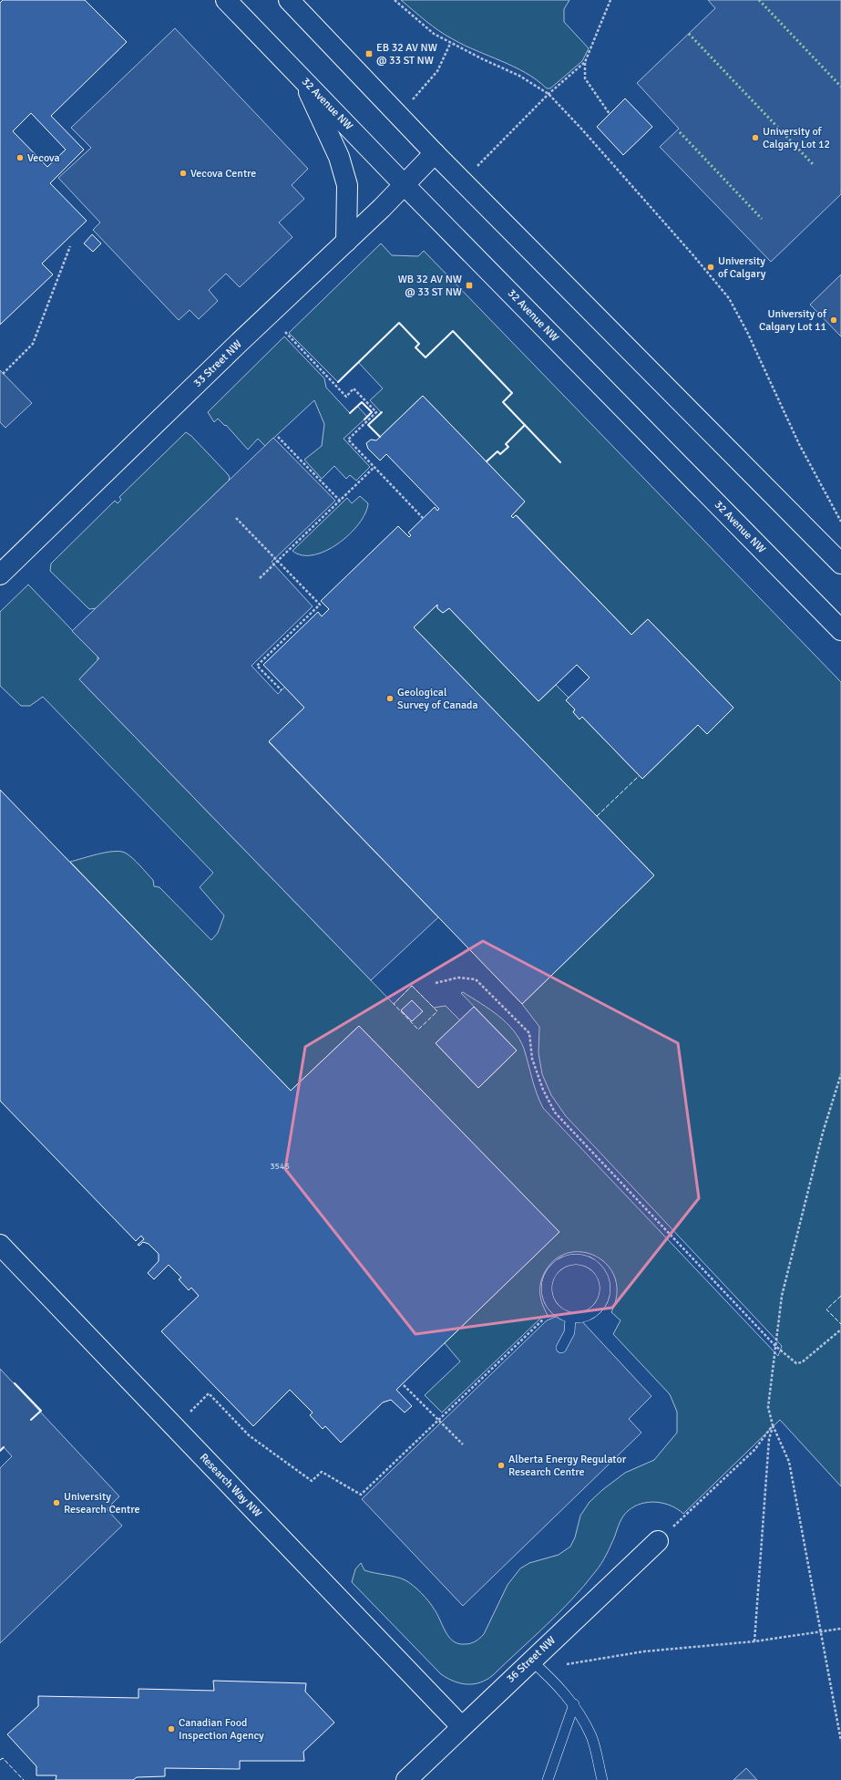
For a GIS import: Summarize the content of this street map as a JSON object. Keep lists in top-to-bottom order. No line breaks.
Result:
{"streets":{"main road":["32 Avenue NW","33 Street NW","Research Way NW","36 Street NW"]},"crossings":[["32 Avenue NW","33 Street NW"],["Research Way NW","36 Street NW"]],"places":{"transit":["EB 32 AV NW @ 33 ST NW","WB 32 AV NW @ 33 ST NW"],"other":["University of Calgary Lot 12","Vecova","Vecova Centre","University of Calgary","University of Calgary Lot 11","Geological Survey of Canada","Alberta Energy Regulator Research Centre","University Research Centre","Canadian Food Inspection Agency"]},"house_numbers":["3545"]}
